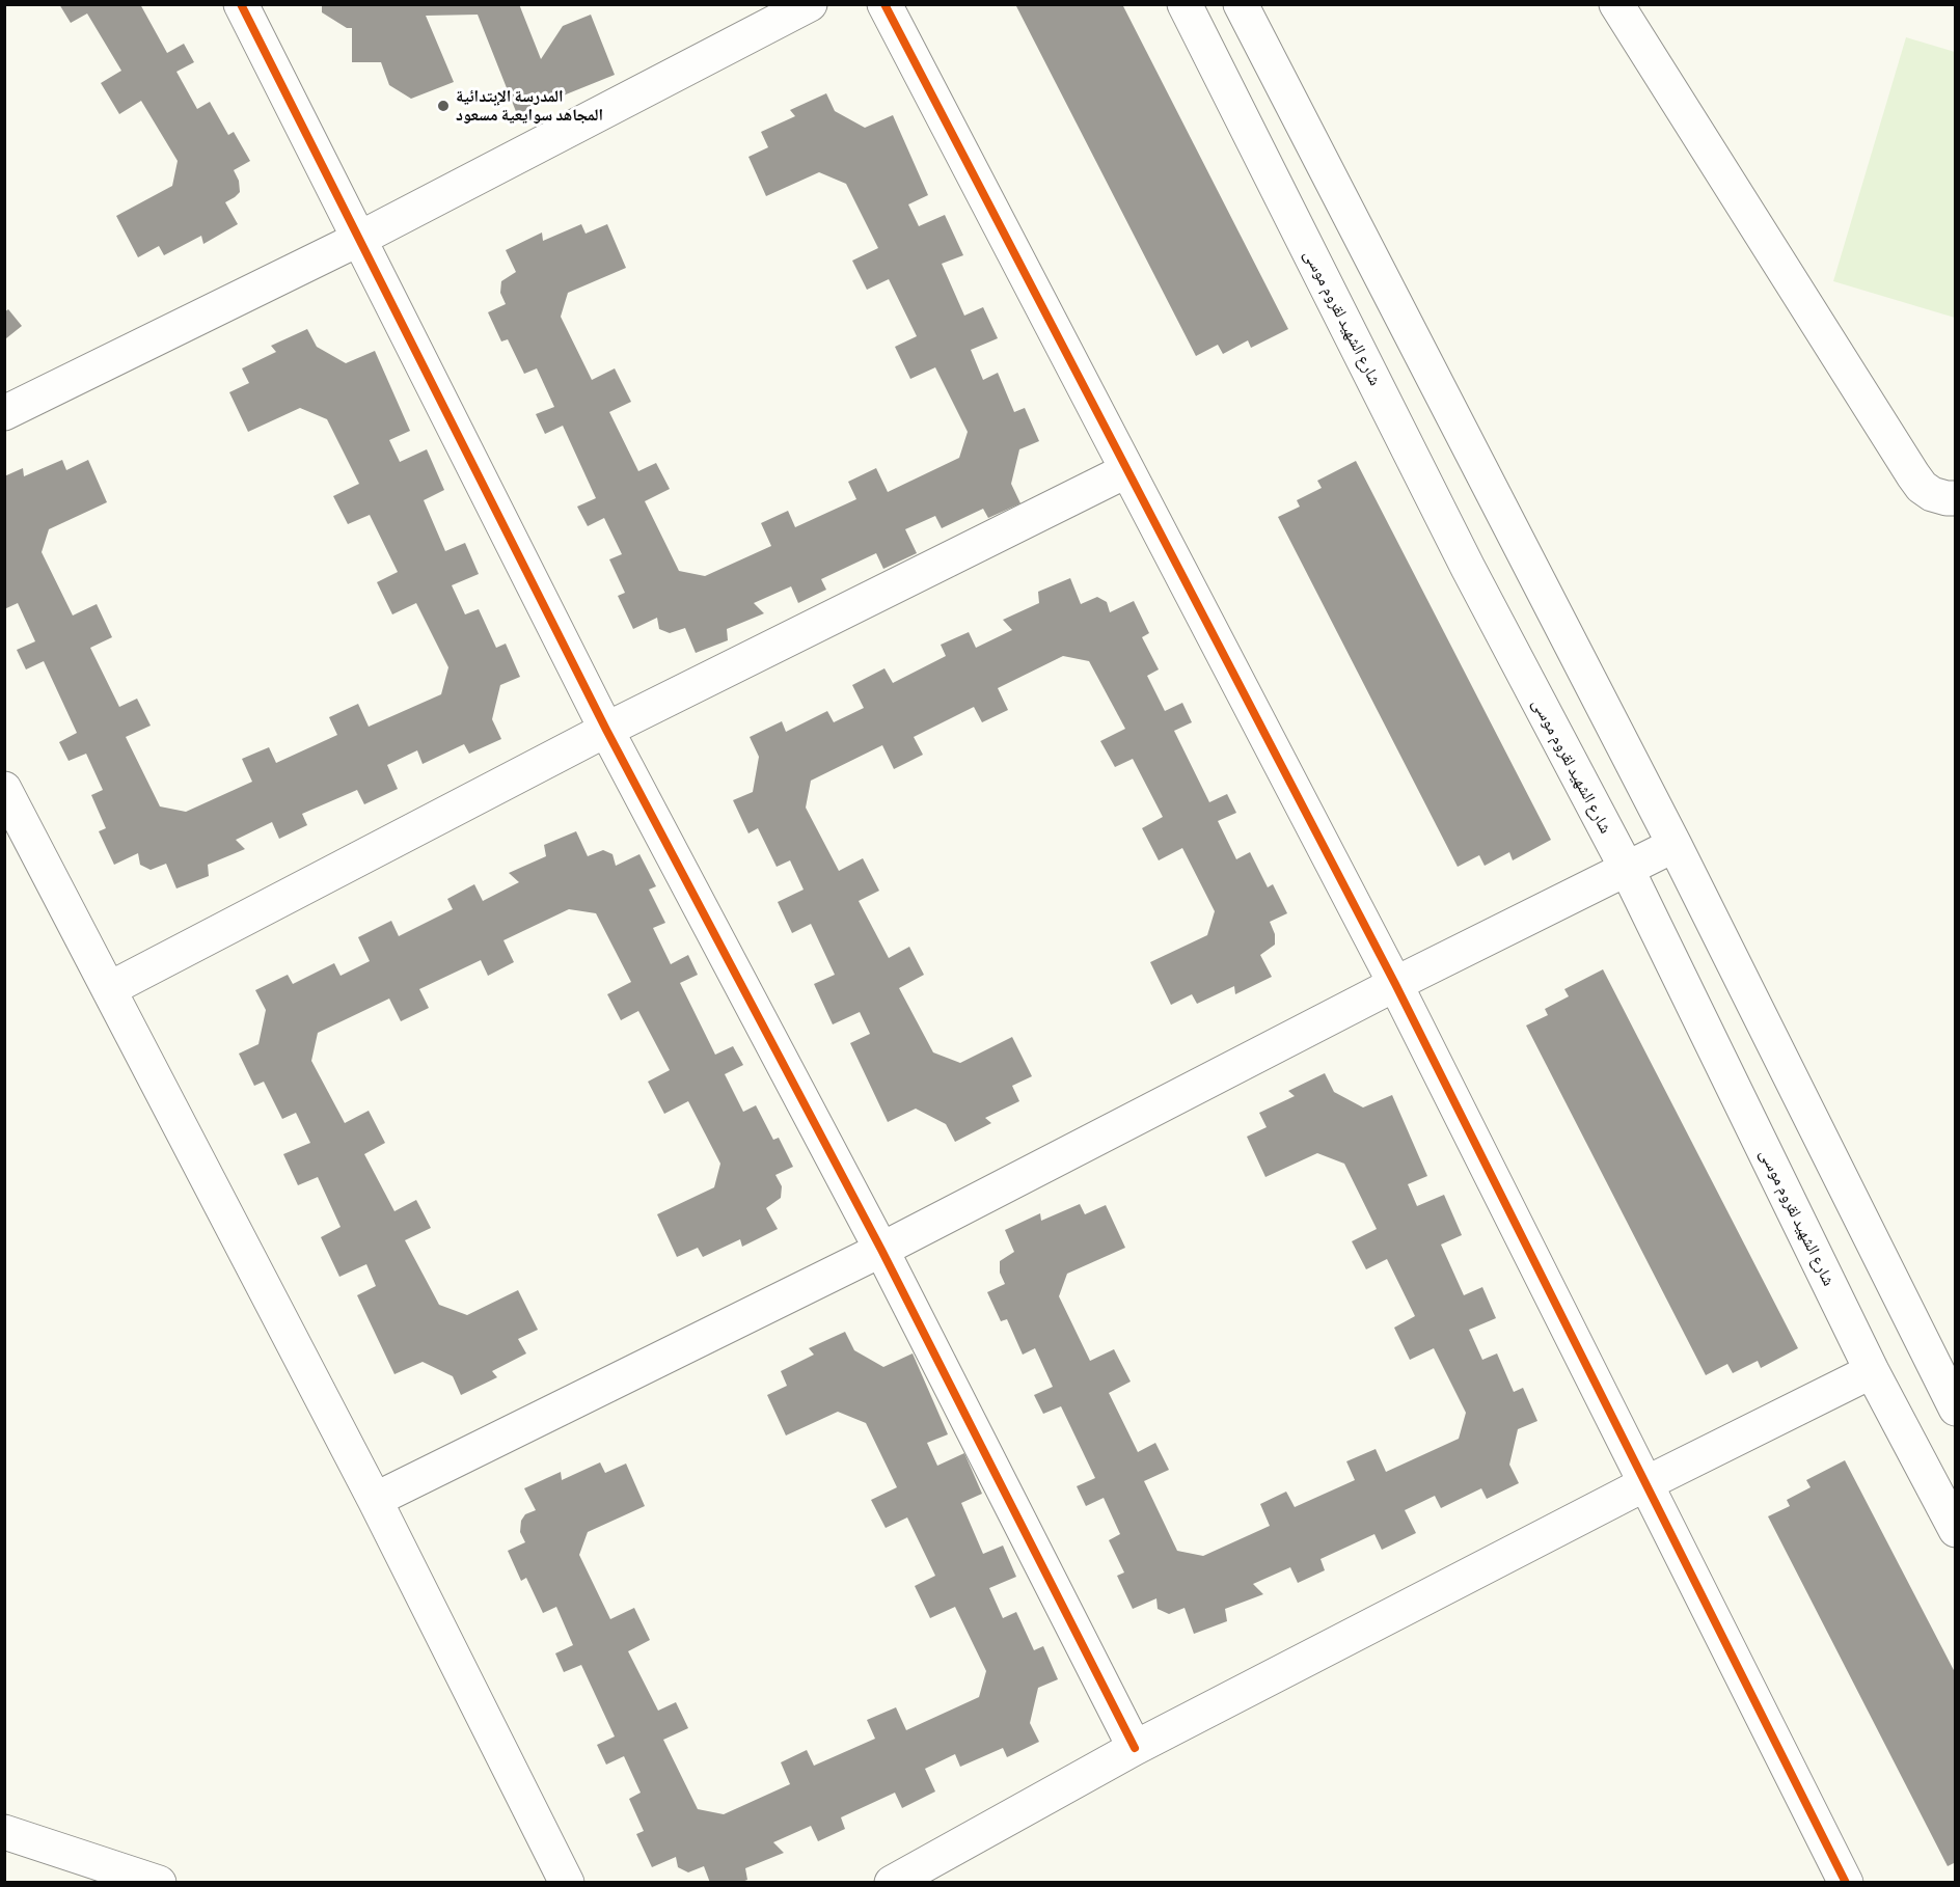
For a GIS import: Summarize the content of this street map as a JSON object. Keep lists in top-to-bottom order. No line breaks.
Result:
{"streets":{"street":["شارع الشهيد لقروم موسى"]},"places":["المدرسة الإبتدائية المجاهد سوايعية مسعود"]}
